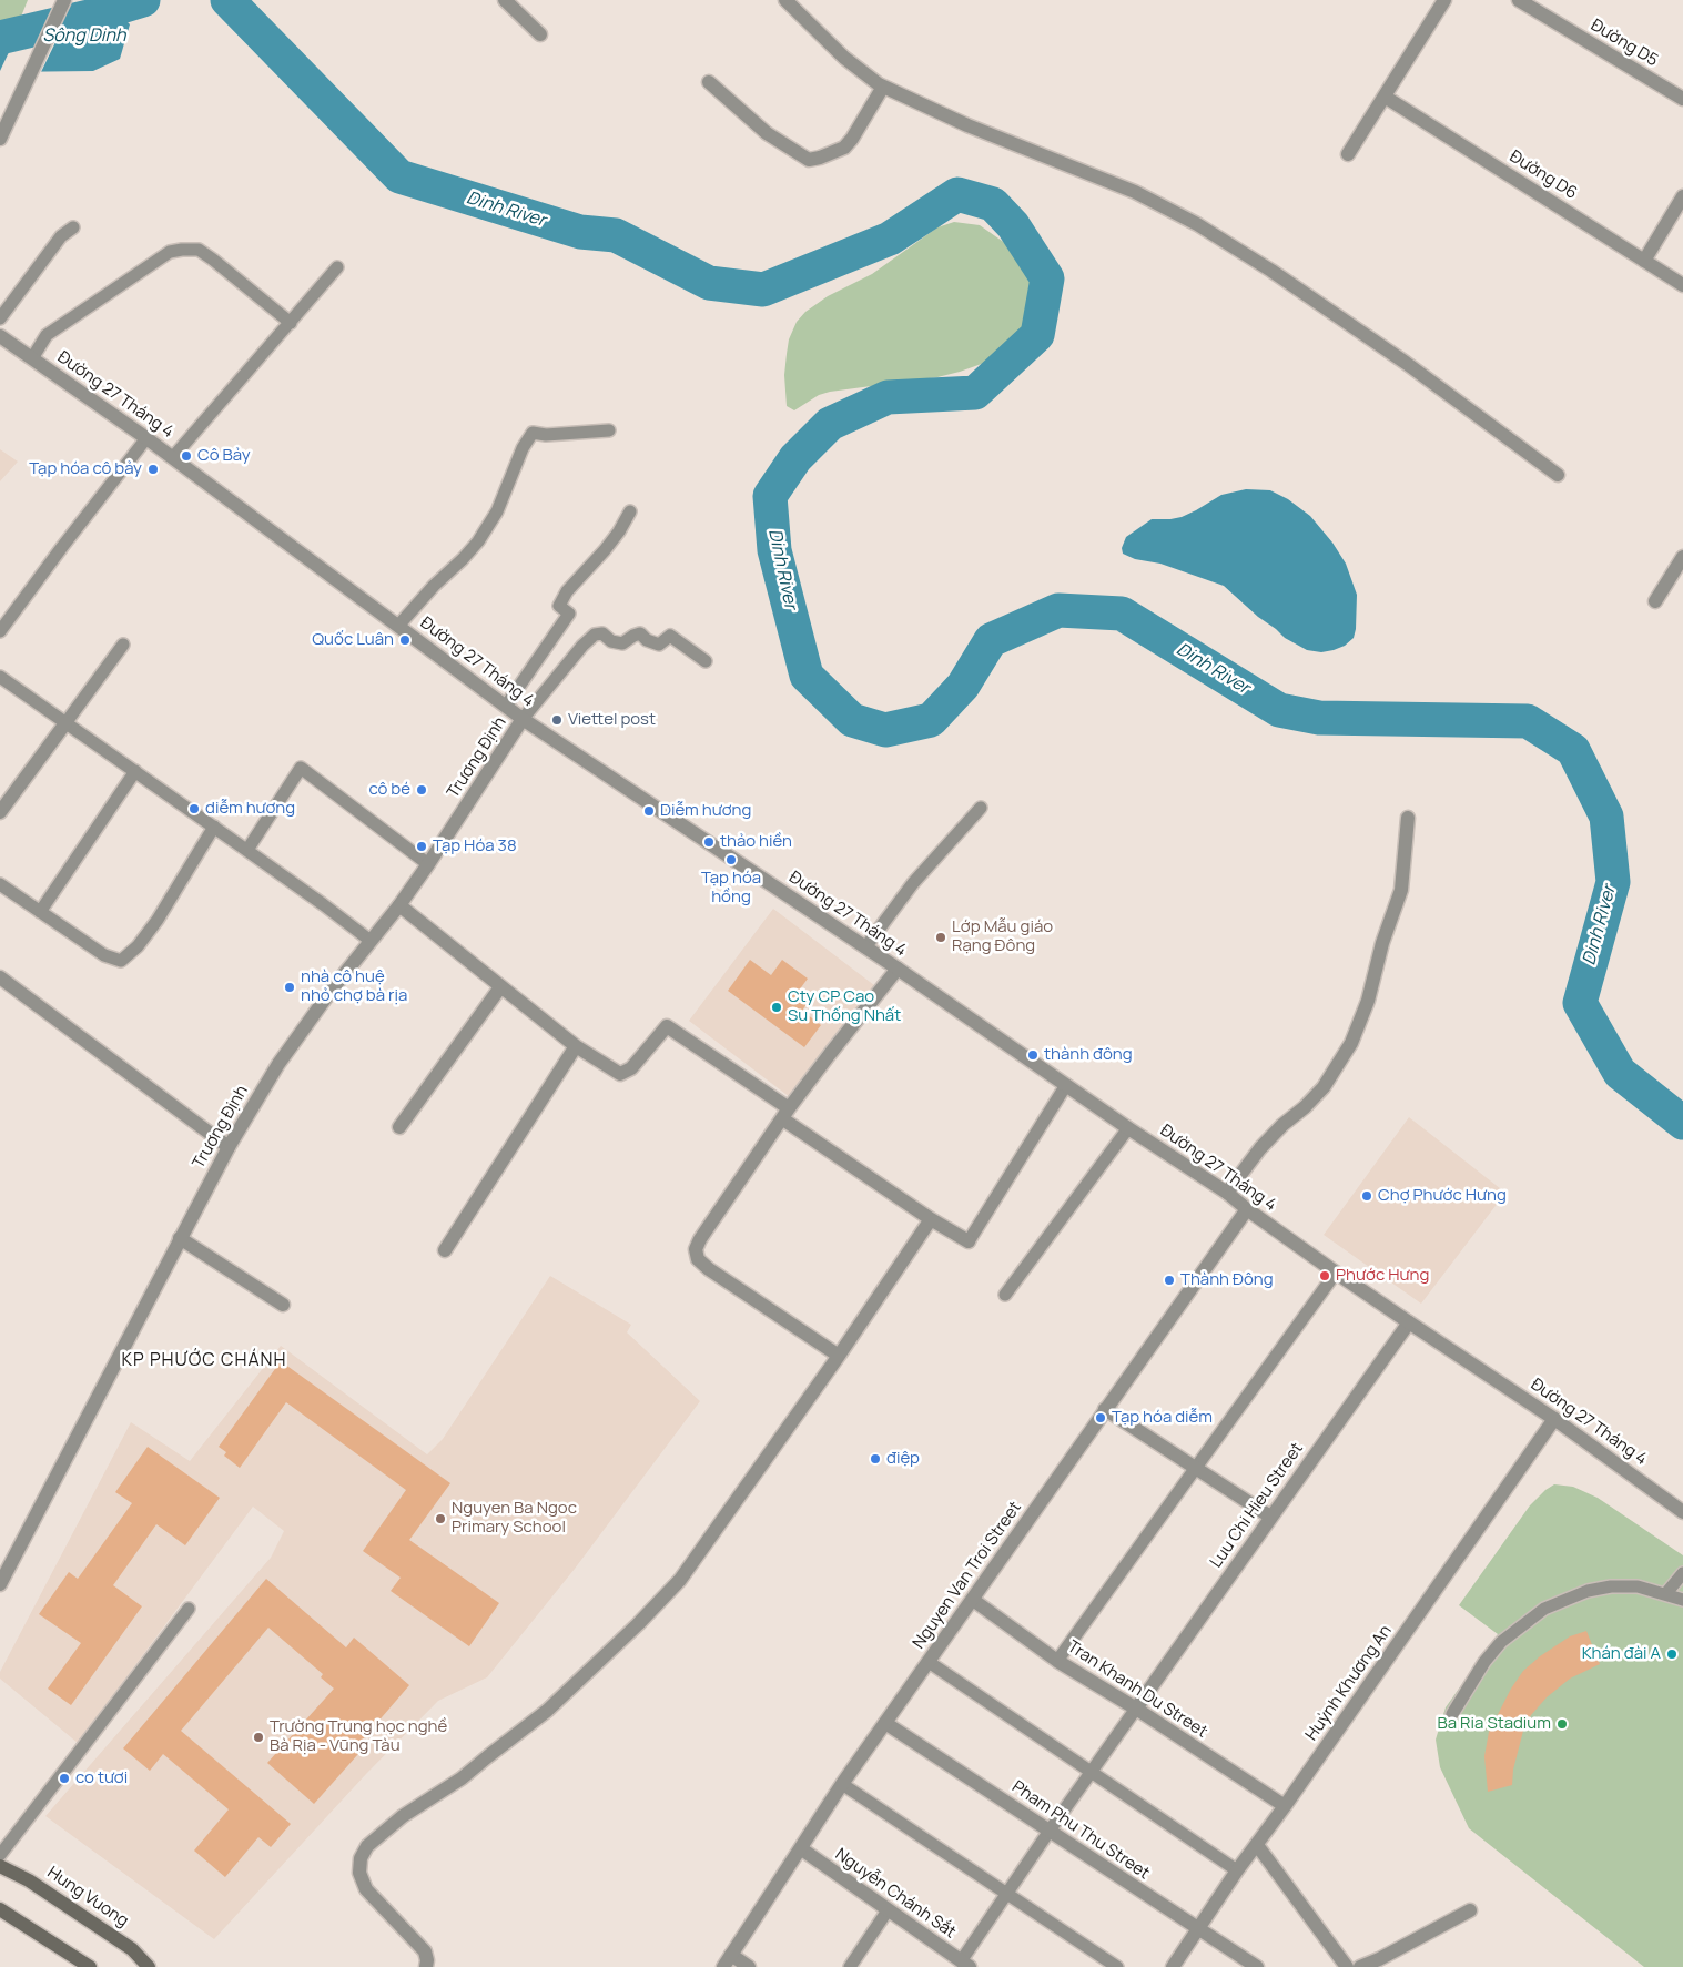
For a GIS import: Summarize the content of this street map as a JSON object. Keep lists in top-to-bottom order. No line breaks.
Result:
{"streets":{"main road":["Hung Vuong"],"street":["Đường D5","Đường D6","Đường 27 Tháng 4","Trương Định","Luu Chi Hieu Street","Nguyen Van Troi Street","Huỳnh Khương An","Tran Khanh Du Street","Pham Phu Thu Street","Nguyễn Chánh Sắt"]},"crossings":[["Đường 27 Tháng 4","Trương Định"],["Đường 27 Tháng 4","Luu Chi Hieu Street"],["Đường 27 Tháng 4","Nguyen Van Troi Street"],["Đường 27 Tháng 4","Huỳnh Khương An"],["Luu Chi Hieu Street","Tran Khanh Du Street"],["Nguyen Van Troi Street","Tran Khanh Du Street"],["Nguyen Van Troi Street","Pham Phu Thu Street"],["Nguyen Van Troi Street","Nguyễn Chánh Sắt"],["Huỳnh Khương An","Tran Khanh Du Street"],["Huỳnh Khương An","Pham Phu Thu Street"]],"districts":["KP PHƯỚC CHÁNH"],"water":["Sông Dinh","Dinh River"],"places":["Cô Bảy","Tạp hóa cô bảy","Quốc Luân","Viettel post","cô bé","diễm hương","Diễm hương","thảo hiền","Tạp Hóa 38","Tạp hóa hồng","Lớp Mẫu giáo Rạng Đông","nhà cô huệ nhỏ chợ bà rịa","Cty CP Cao Su Thống Nhất","thành đông","Chợ Phước Hưng","Phước Hưng","Thành Đông","Tạp hóa diễm","điệp","Nguyen Ba Ngoc Primary School","Khán đài A","Ba Ria Stadium","Trường Trung học nghề Bà Rịa - Vũng Tàu","co tươi"]}
